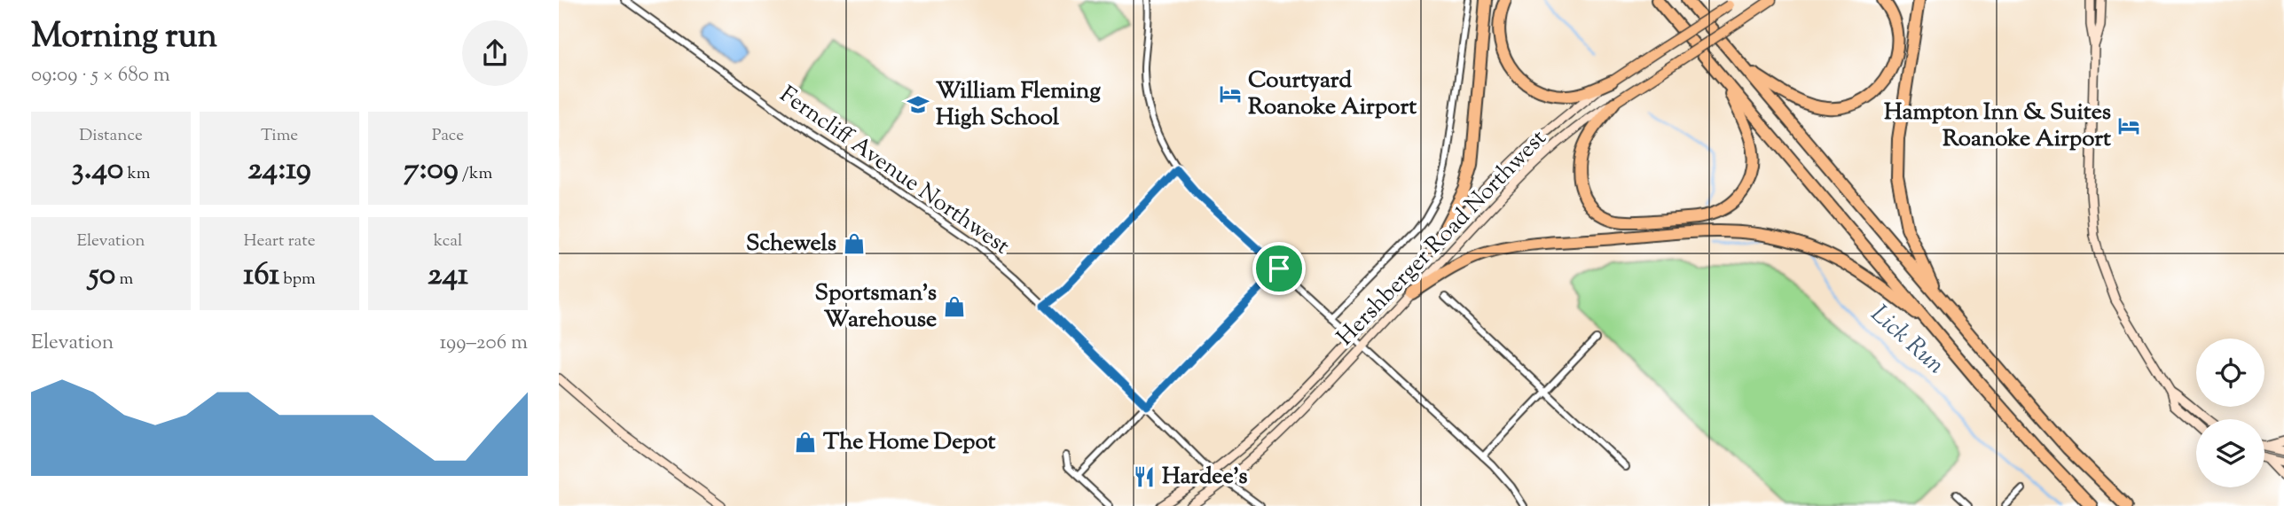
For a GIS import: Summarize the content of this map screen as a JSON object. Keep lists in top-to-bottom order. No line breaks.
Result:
{"streets":{"main road":["Hershberger Road Northwest"],"street":["Ferncliff Avenue Northwest"]},"crossings":[["Ferncliff Avenue Northwest","Hershberger Road Northwest"]],"water":["Lick Run"],"places":{"hotel":["Courtyard Roanoke Airport","Hampton Inn & Suites Roanoke Airport"],"school or university":["William Fleming High School"],"shop":["Schewels","Sportsman's Warehouse","The Home Depot"],"restaurant":["Hardee's"]},"page":{"heading":["Morning run","09:09 · 5 × 680 m"],"stats":[["Distance","3.40 km"],["Time","24:19"],["Pace","7:09 /km"],["Elevation","50 m"],["Heart rate","161 bpm"],["kcal","241"]],"chart":["Elevation","199–206 m"]}}
